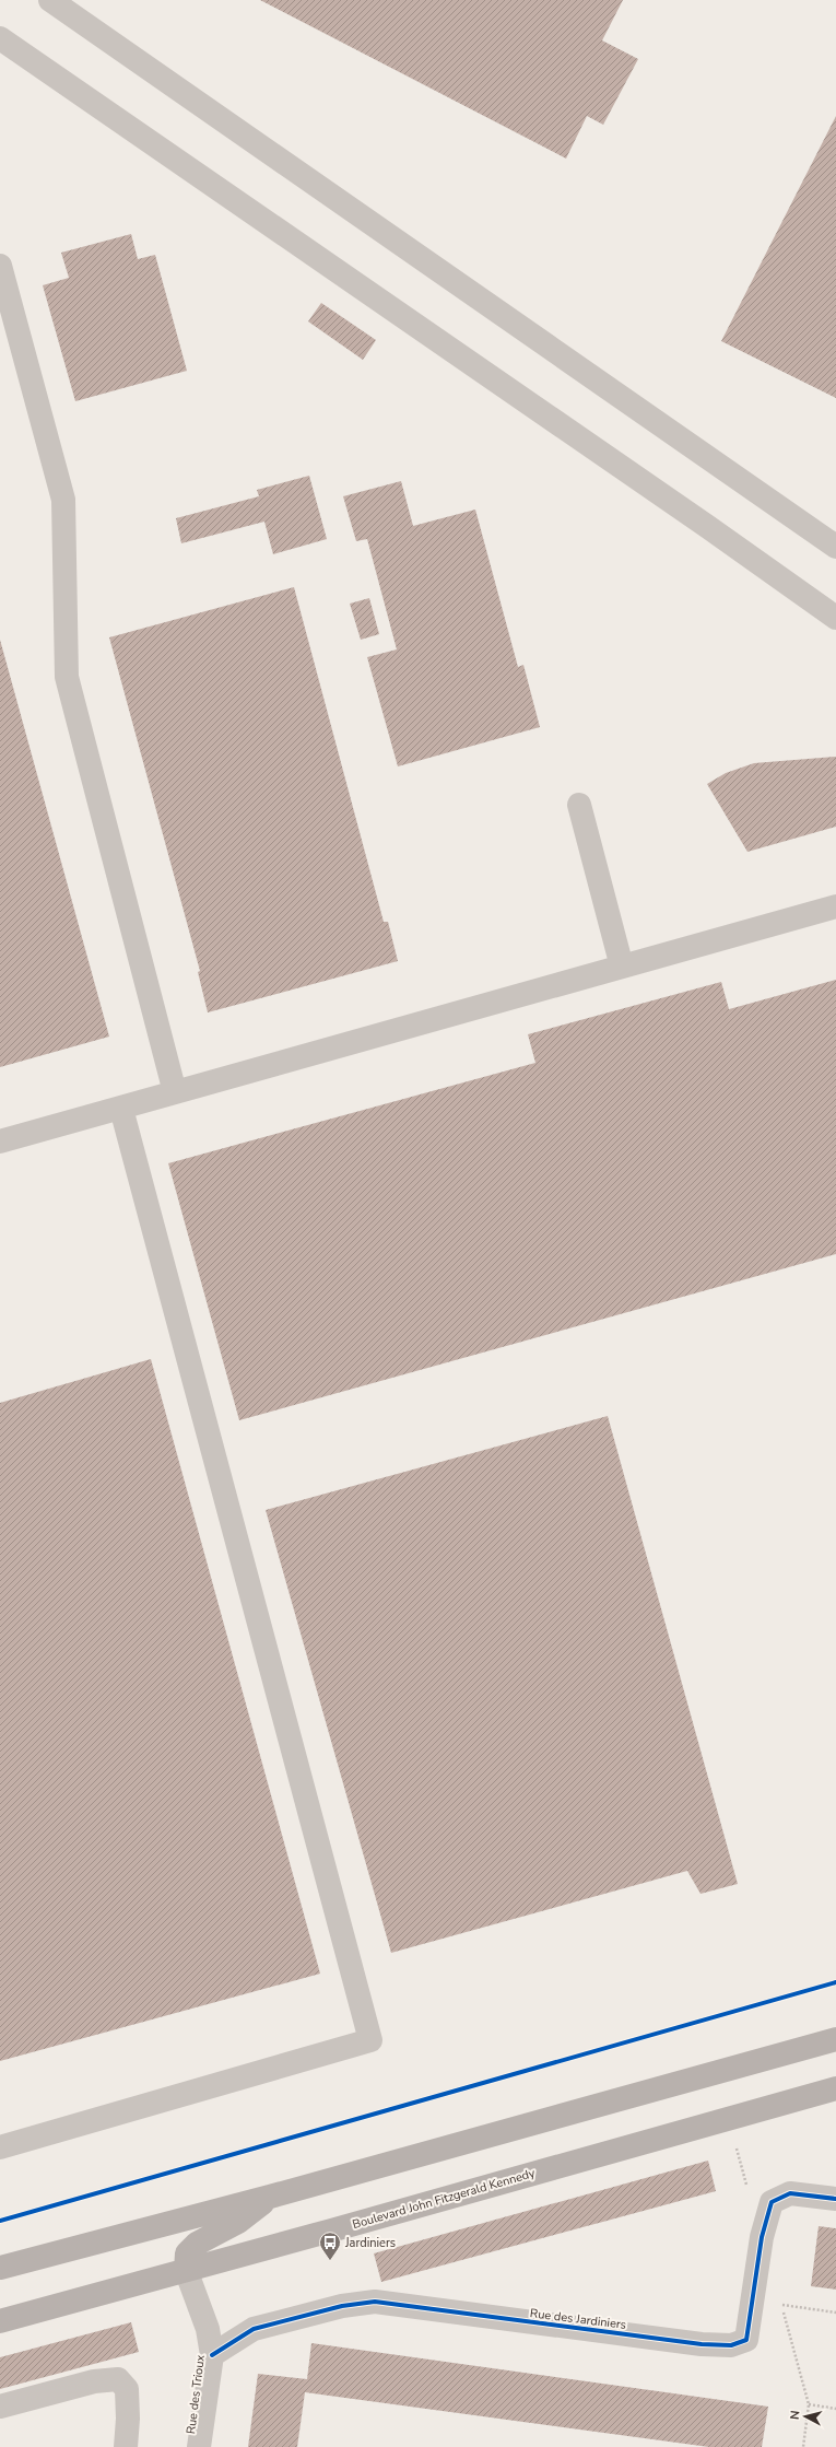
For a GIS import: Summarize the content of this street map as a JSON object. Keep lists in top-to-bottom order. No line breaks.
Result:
{"streets":{"main road":["Boulevard John Fitzgerald Kennedy"],"street":["Rue des Jardiniers","Rue des Trioux"]},"crossings":[["Boulevard John Fitzgerald Kennedy","Rue des Trioux"],["Rue des Jardiniers","Rue des Trioux"]],"places":{"bus stop":["Jardiniers"]},"north":"left"}
